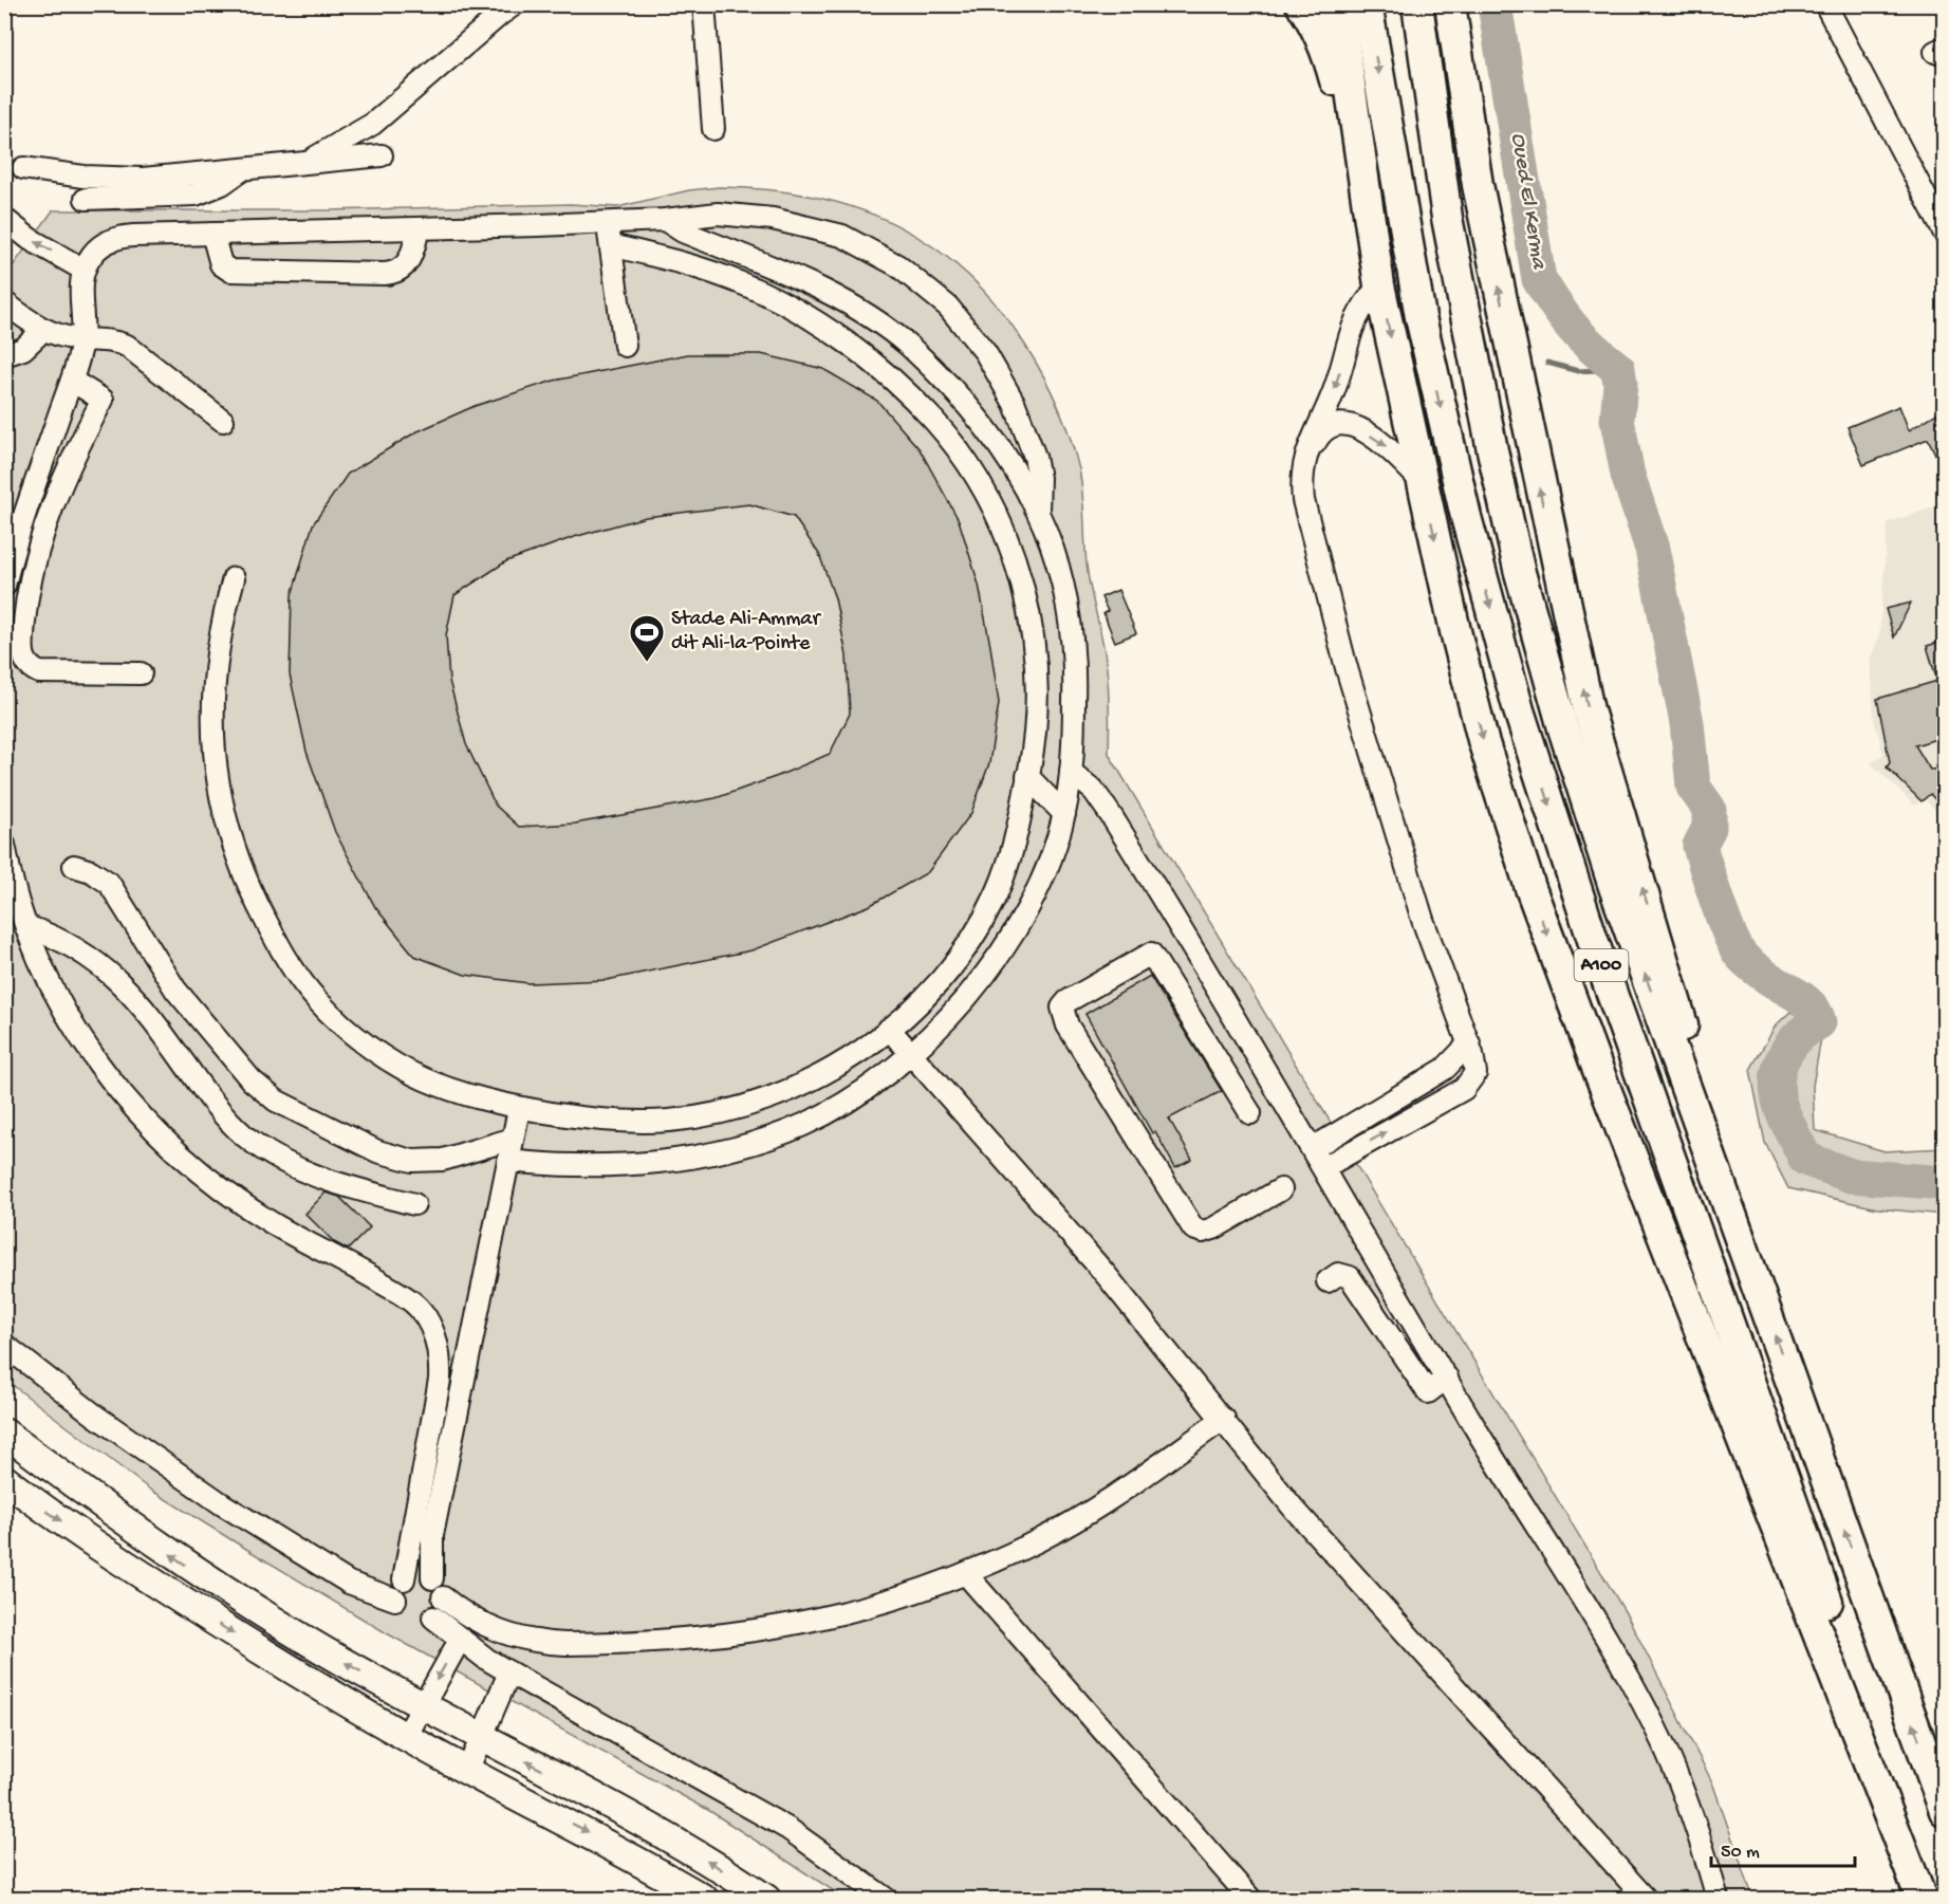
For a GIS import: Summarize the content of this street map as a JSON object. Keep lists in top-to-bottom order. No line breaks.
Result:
{"streets":{"highway":["A100"]},"water":["Oued El Kerma"],"places":{"sports":["Stade Ali-Ammar dit Ali-la-Pointe"]},"scale_bar":"50 m"}
